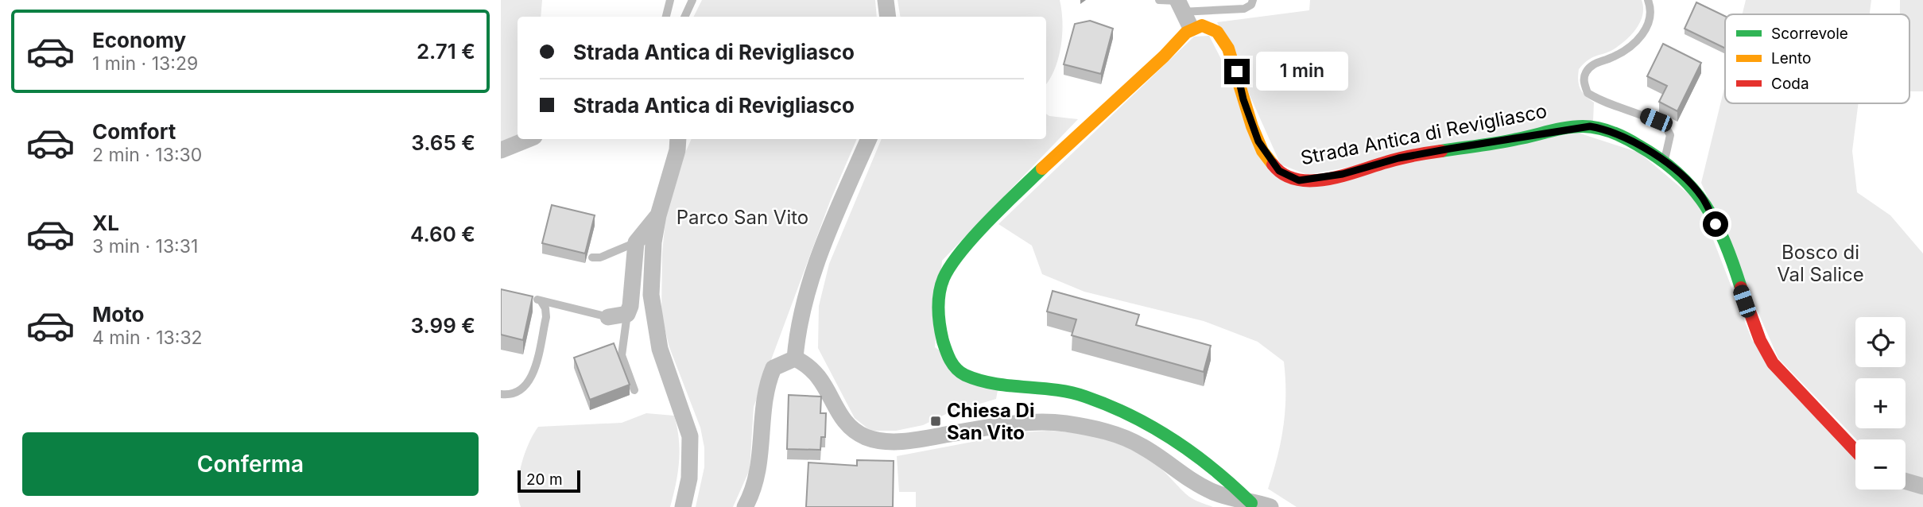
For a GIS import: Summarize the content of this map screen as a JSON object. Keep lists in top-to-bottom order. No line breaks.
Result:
{"streets":{"street":["Strada Antica di Revigliasco"]},"parks":["Parco San Vito","Bosco di Val Salice"],"places":{"transit":["Chiesa Di San Vito"]},"legend":["Scorrevole","Lento","Coda"],"scale_bar":"20 m","page":{"list":[{"name":"Economy","note":"1 min · 13:29","value":"2.71 €"},{"name":"Comfort","note":"2 min · 13:30","value":"3.65 €"},{"name":"XL","note":"3 min · 13:31","value":"4.60 €"},{"name":"Moto","note":"4 min · 13:32","value":"3.99 €"}],"banner":["Strada Antica di Revigliasco","Strada Antica di Revigliasco"],"bubble":"1 min","map_buttons":["+","−"],"buttons":"Conferma","scale":"20 m"}}
